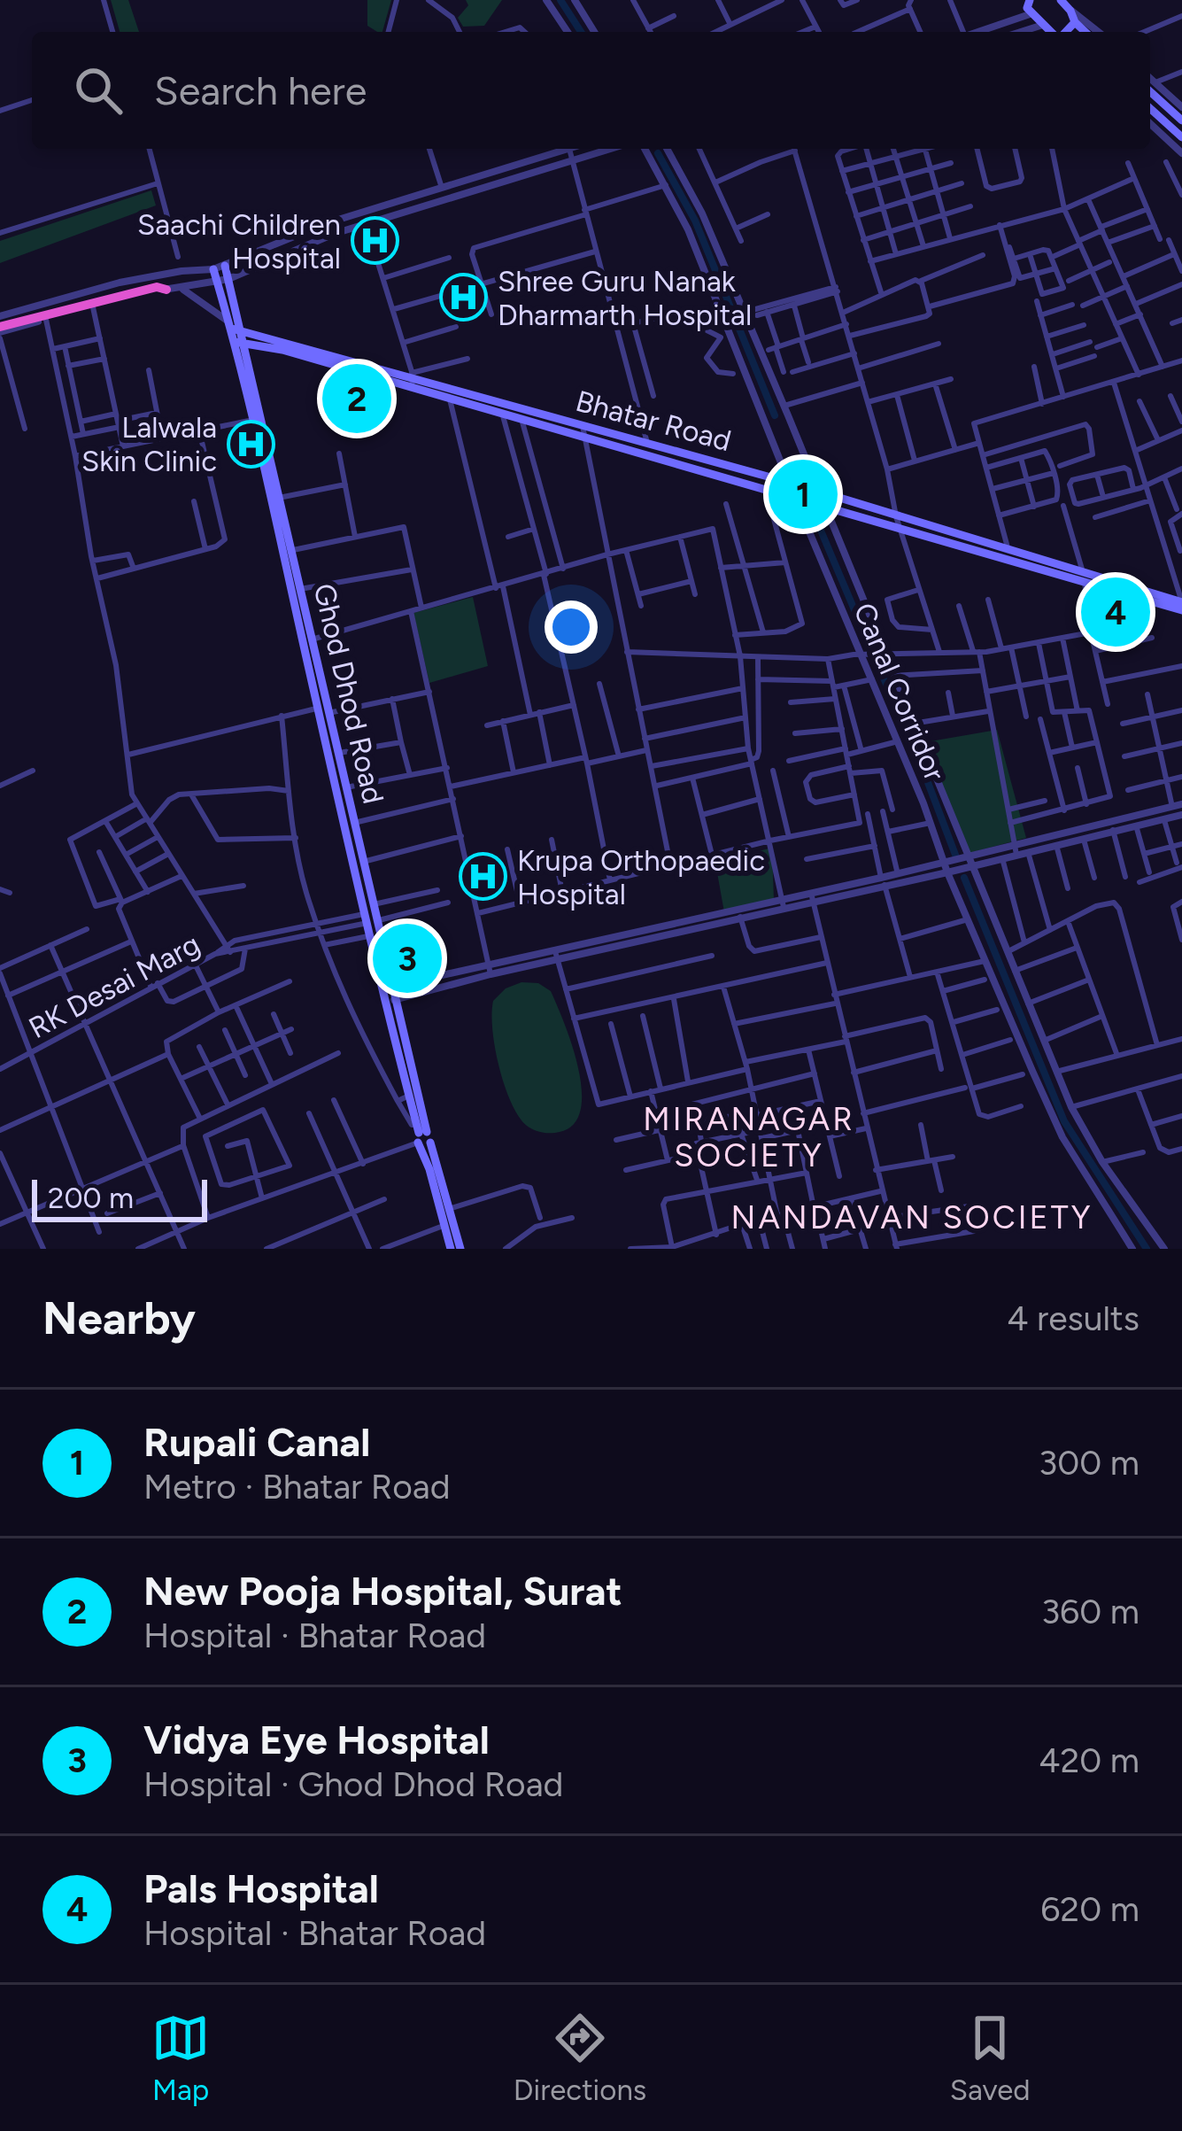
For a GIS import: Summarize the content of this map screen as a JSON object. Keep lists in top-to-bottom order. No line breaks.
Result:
{"streets":{"main road":["Bhatar Road","Ghod Dhod Road"],"street":["Canal Corridor","RK Desai Marg"]},"crossings":[["Bhatar Road","Canal Corridor"],["Ghod Dhod Road","RK Desai Marg"]],"districts":["MIRANAGAR SOCIETY","NANDAVAN SOCIETY"],"places":{"hospital":["Saachi Children Hospital","Shree Guru Nanak Dharmarth Hospital","Lalwala Skin Clinic","Krupa Orthopaedic Hospital"]},"scale_bar":"200 m","page":{"search":"Search here","pins":["2","1","4","3"],"scale":"200 m","heading":["Nearby","4 results"],"list":[{"mark":"1","name":"Rupali Canal","note":"Metro · Bhatar Road","value":"300 m"},{"mark":"2","name":"New Pooja Hospital, Surat","note":"Hospital · Bhatar Road","value":"360 m"},{"mark":"3","name":"Vidya Eye Hospital","note":"Hospital · Ghod Dhod Road","value":"420 m"},{"mark":"4","name":"Pals Hospital","note":"Hospital · Bhatar Road","value":"620 m"}],"nav":["Map","Directions","Saved"]}}
